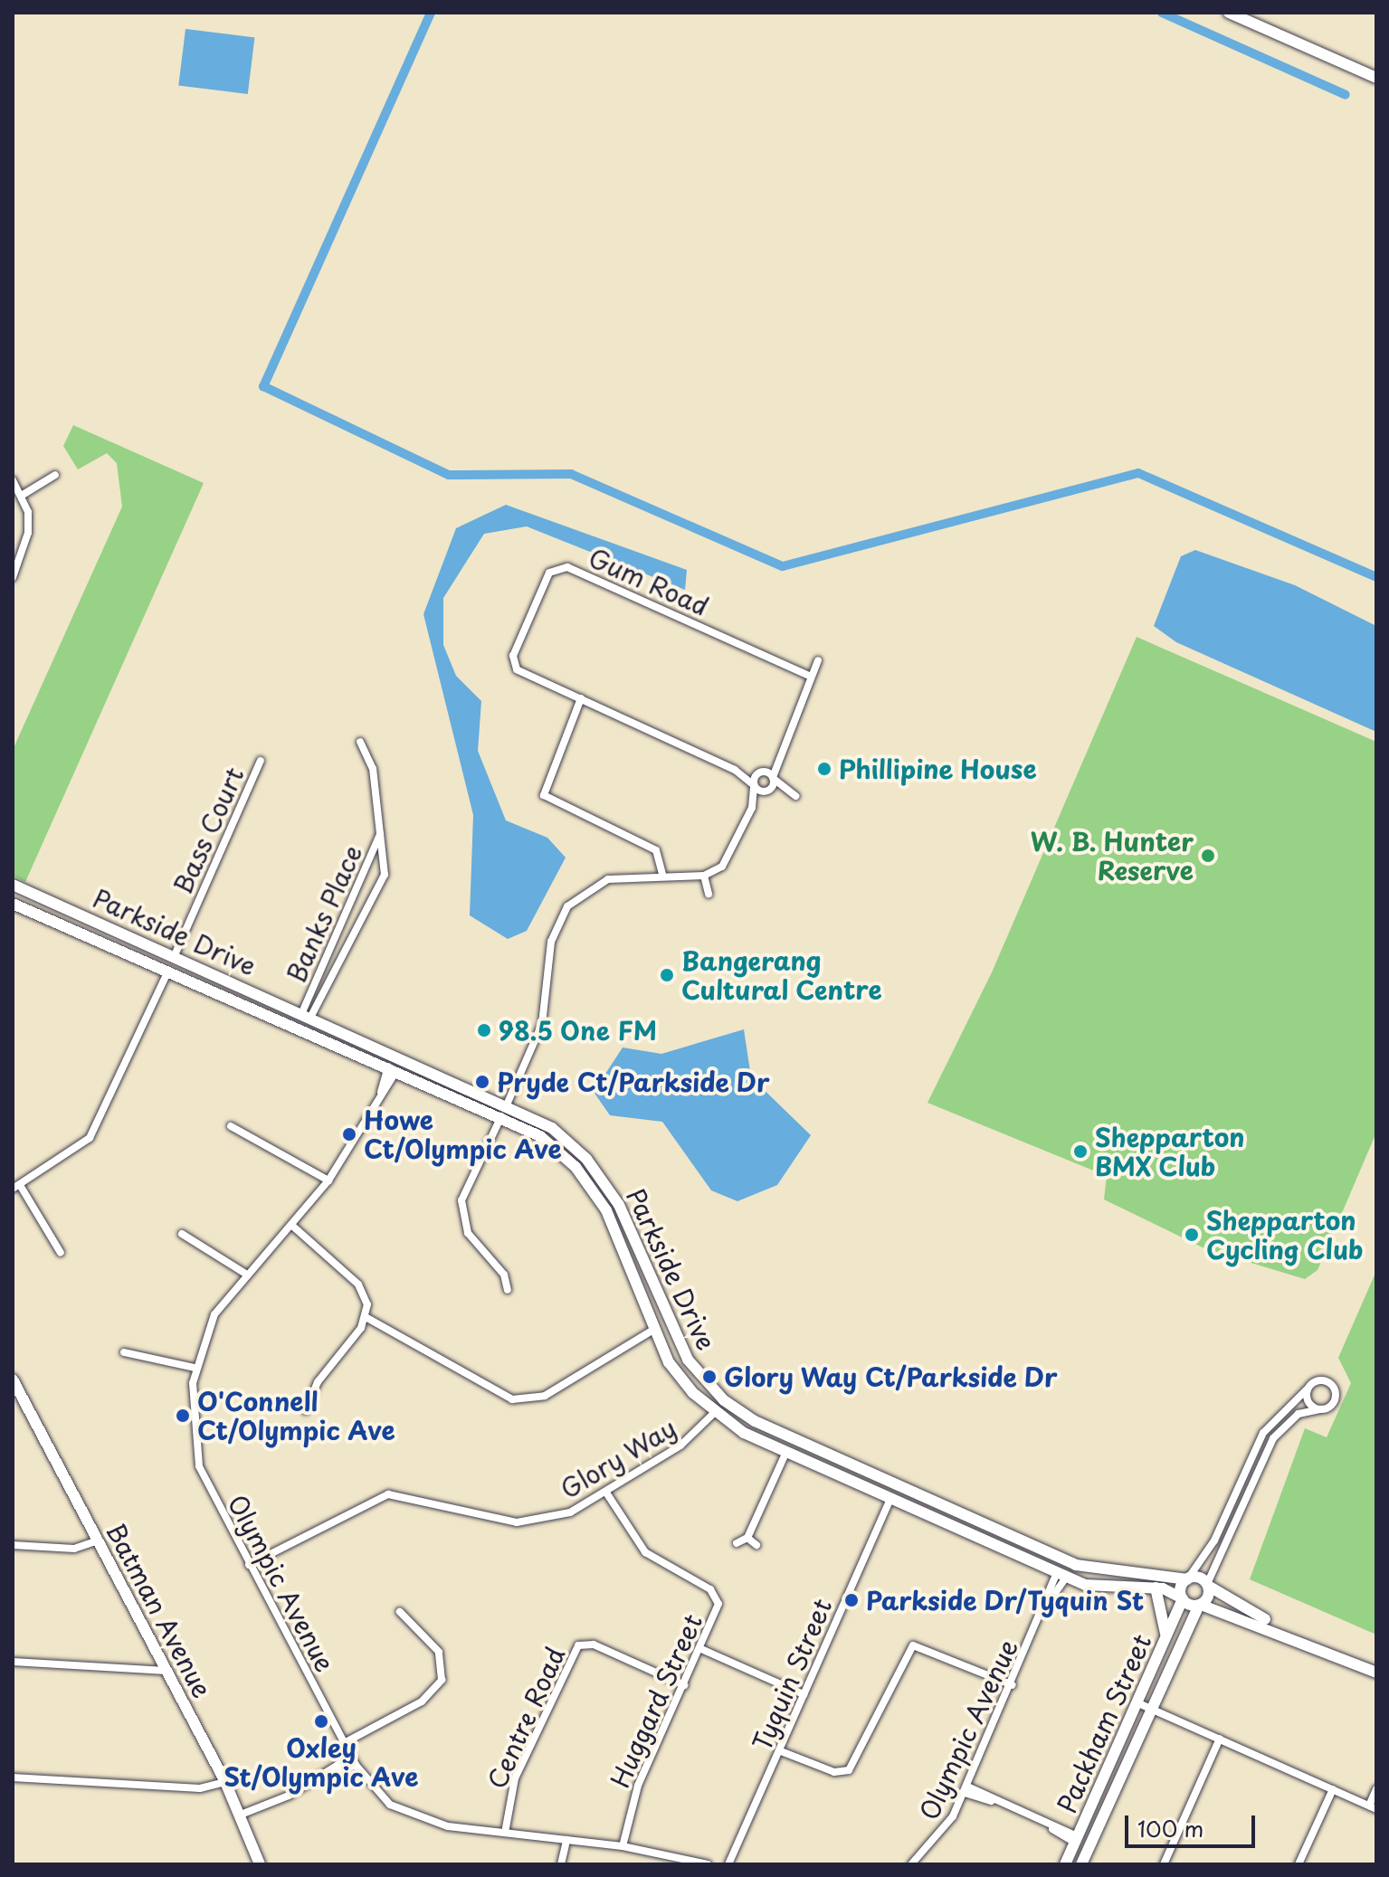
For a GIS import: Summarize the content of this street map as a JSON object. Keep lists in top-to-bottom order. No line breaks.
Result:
{"streets":{"street":["Gum Road","Bass Court","Banks Place","Parkside Drive","Glory Way","Olympic Avenue","Batman Avenue","Tyquin Street","Huggard Street","Centre Road","Packham Street"]},"crossings":[["Bass Court","Parkside Drive"],["Banks Place","Parkside Drive"],["Parkside Drive","Glory Way"],["Parkside Drive","Olympic Avenue"],["Parkside Drive","Tyquin Street"],["Parkside Drive","Packham Street"],["Glory Way","Olympic Avenue"],["Glory Way","Huggard Street"],["Olympic Avenue","Huggard Street"],["Olympic Avenue","Centre Road"],["Huggard Street","Centre Road"]],"places":["Phillipine House","W. B. Hunter Reserve","Bangerang Cultural Centre","98.5 One FM","Pryde Ct/Parkside Dr","Howe Ct/Olympic Ave","Shepparton BMX Club","Shepparton Cycling Club","Glory Way Ct/Parkside Dr","O'Connell Ct/Olympic Ave","Parkside Dr/Tyquin St","Oxley St/Olympic Ave"],"scale_bar":"100 m"}
